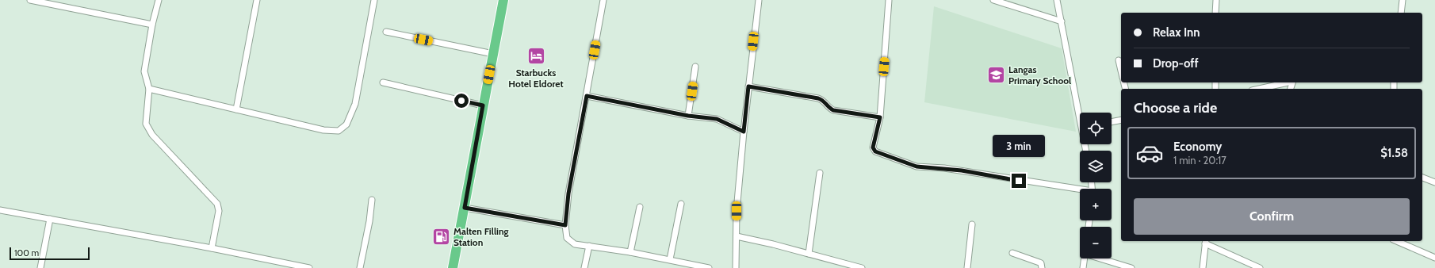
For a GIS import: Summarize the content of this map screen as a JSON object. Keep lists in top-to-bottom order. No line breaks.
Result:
{"places":{"hotel":["Starbucks Hotel Eldoret"],"school or university":["Langas Primary School"],"fuel station":["Malten Filling Station"]},"scale_bar":"100 m","page":{"banner":["Relax Inn","Drop-off"],"heading":"Choose a ride","map_buttons":["+","−"],"list":[{"name":"Economy","note":"1 min · 20:17","value":"$1.58"}],"bubble":"3 min","buttons":"Confirm","scale":"100 m"}}
